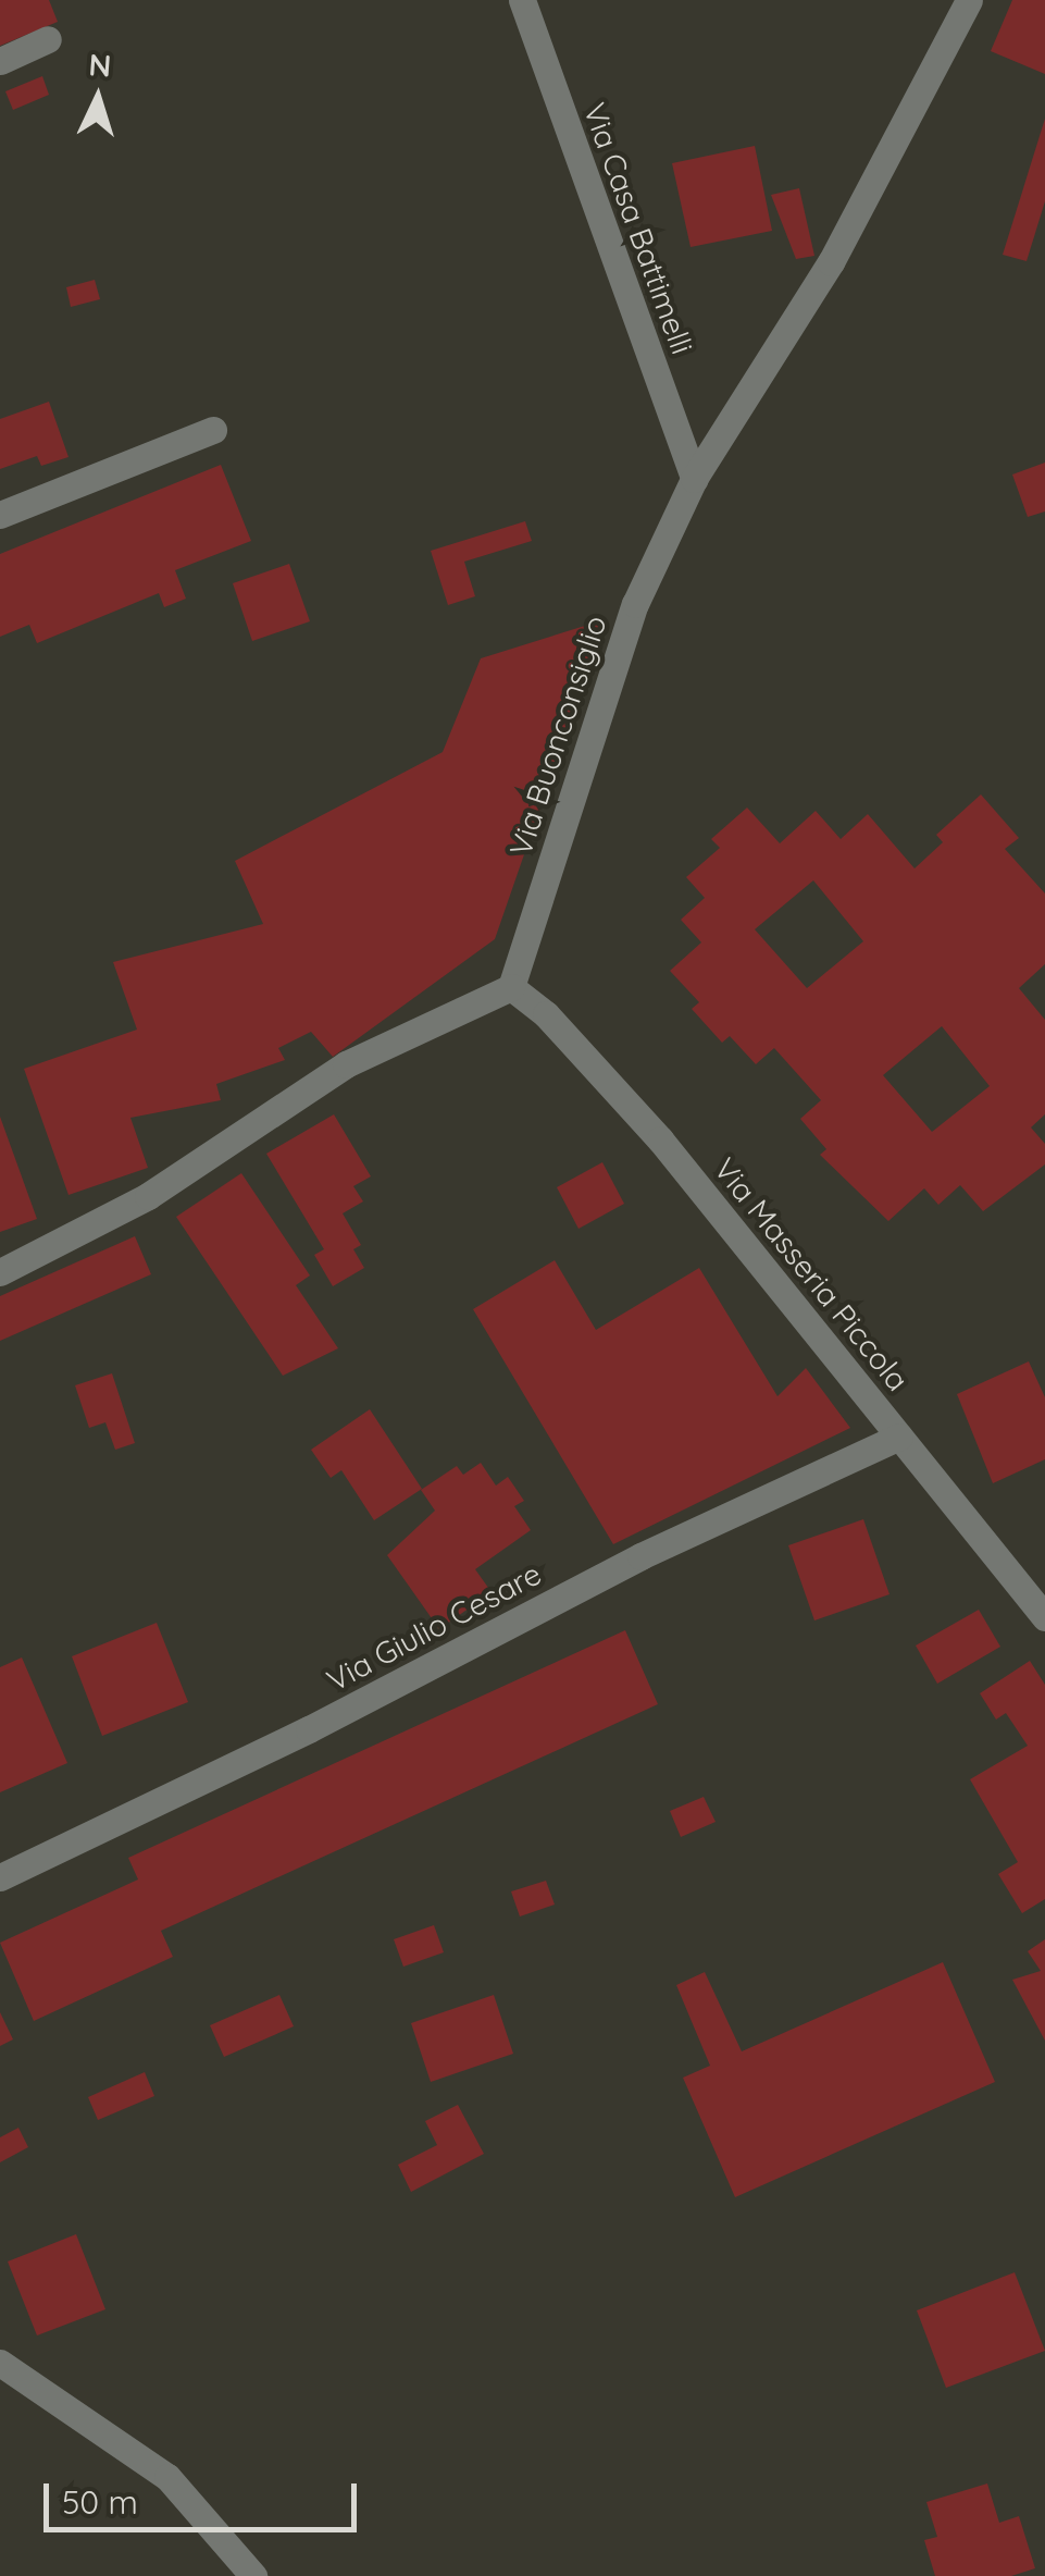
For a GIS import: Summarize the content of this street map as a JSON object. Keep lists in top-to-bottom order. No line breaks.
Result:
{"streets":{"street":["Via Casa Battimelli","Via Buonconsiglio","Via Masseria Piccola","Via Giulio Cesare"]},"crossings":[["Via Casa Battimelli","Via Buonconsiglio"],["Via Buonconsiglio","Via Masseria Piccola"],["Via Masseria Piccola","Via Giulio Cesare"]],"scale_bar":"50 m","north":"top"}
